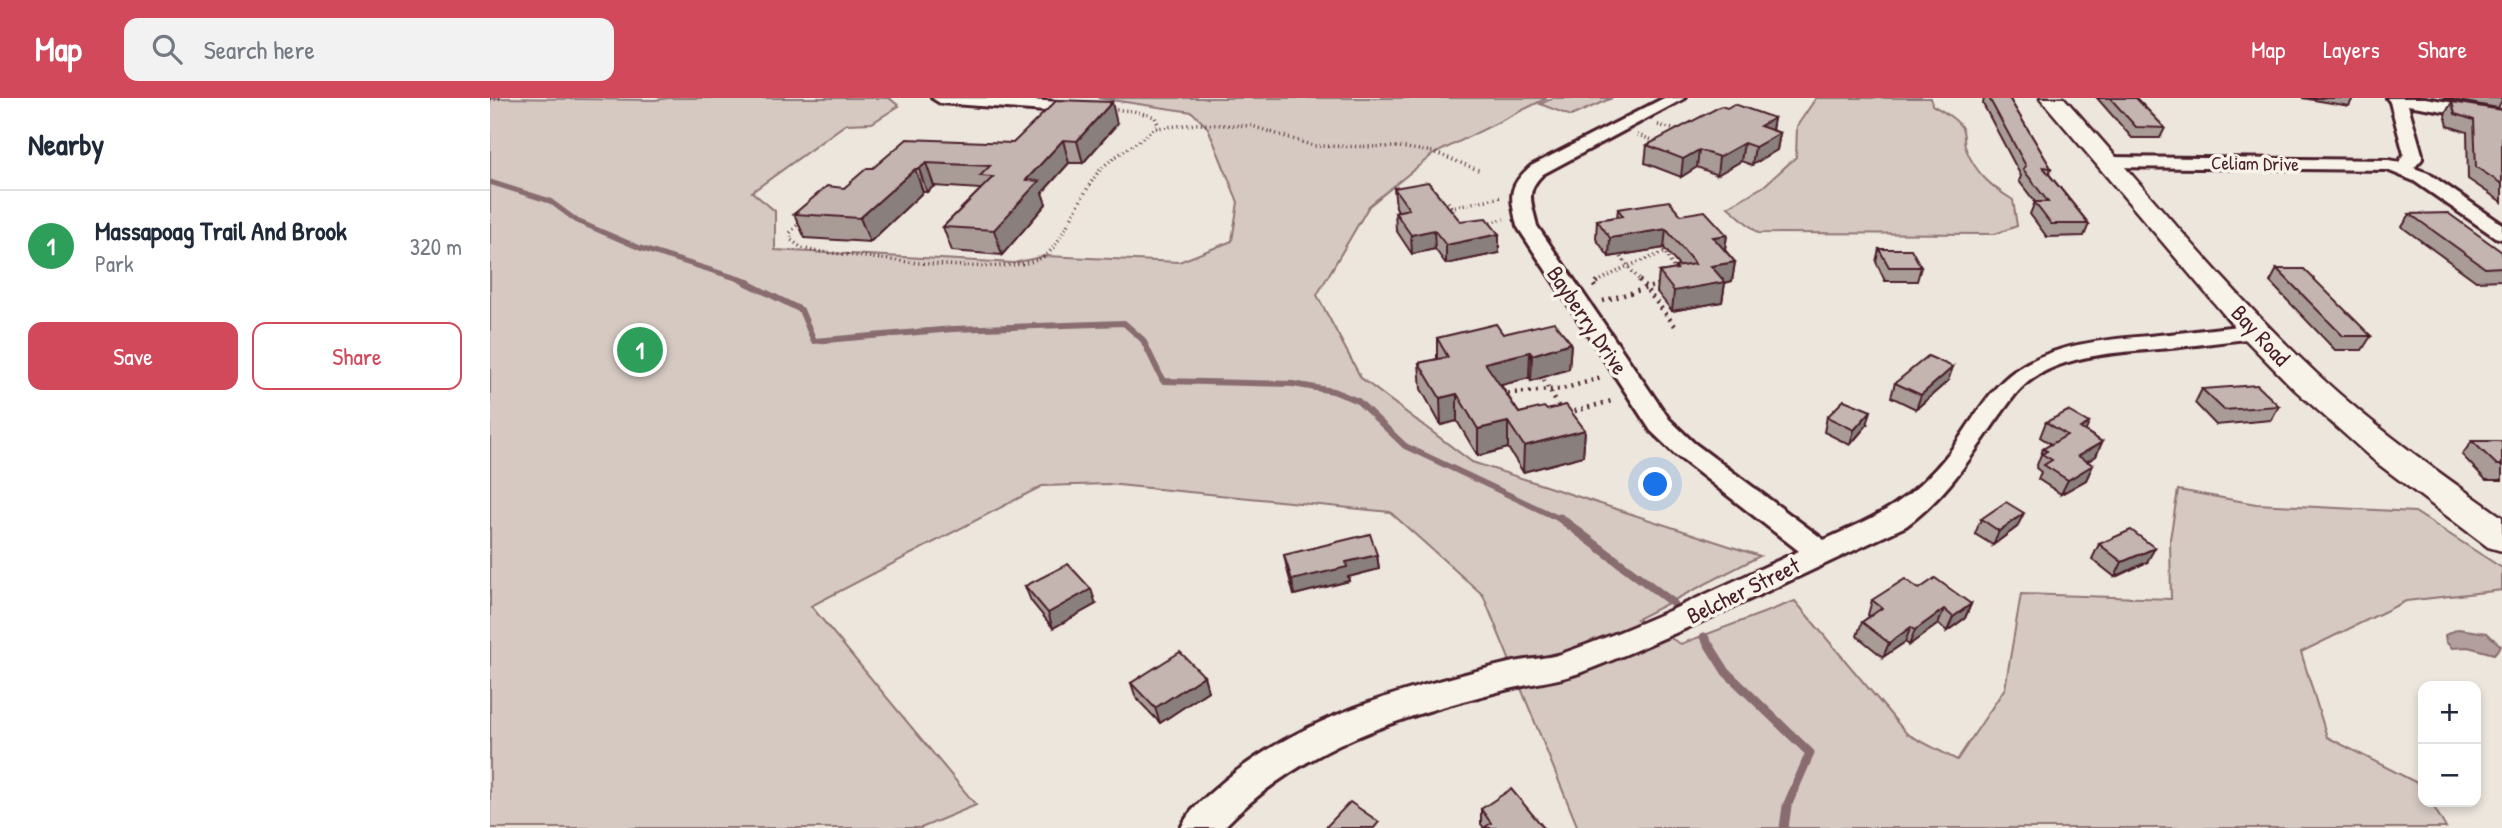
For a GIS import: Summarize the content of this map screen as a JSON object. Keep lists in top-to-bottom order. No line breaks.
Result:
{"streets":{"main road":["Bay Road"],"street":["Celiam Drive","Bayberry Drive","Belcher Street"]},"crossings":[["Celiam Drive","Bay Road"],["Bayberry Drive","Belcher Street"],["Bay Road","Belcher Street"]],"page":{"header":"Map","search":"Search here","nav":["Map","Layers","Share"],"heading":"Nearby","list":[{"mark":"1","name":"Massapoag Trail And Brook","note":"Park","value":"320 m"}],"buttons":["Save","Share"],"pins":"1","map_buttons":["+","−"]}}
